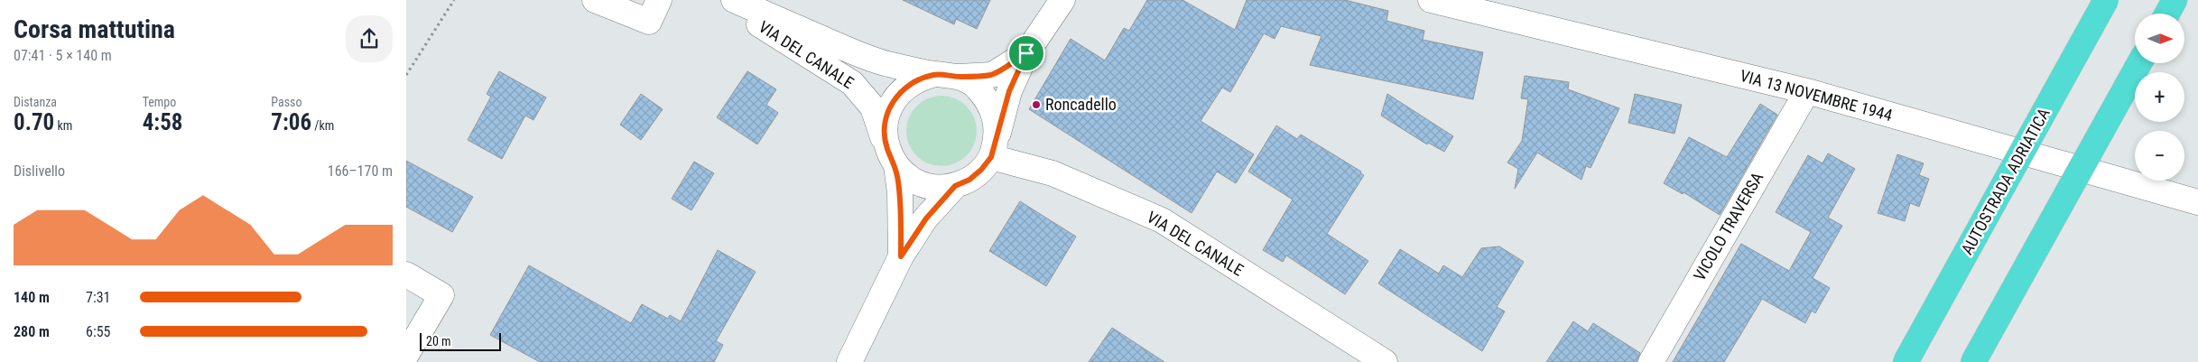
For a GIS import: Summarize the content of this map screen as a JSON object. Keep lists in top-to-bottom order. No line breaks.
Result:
{"streets":{"highway":["AUTOSTRADA ADRIATICA"],"street":["VIA DEL CANALE","VIA 13 NOVEMBRE 1944","VICOLO TRAVERSA"]},"crossings":[["VIA 13 NOVEMBRE 1944","VICOLO TRAVERSA"]],"places":["Roncadello"],"scale_bar":"20 m","north":"right","page":{"heading":["Corsa mattutina","07:41 · 5 × 140 m"],"map_buttons":["+","−"],"stats":[["Distanza","0.70 km"],["Tempo","4:58"],["Passo","7:06 /km"]],"chart":["Dislivello","166–170 m"],"list":[{"name":"140 m","note":"7:31"},{"name":"280 m","note":"6:55"}],"scale":"20 m"}}
